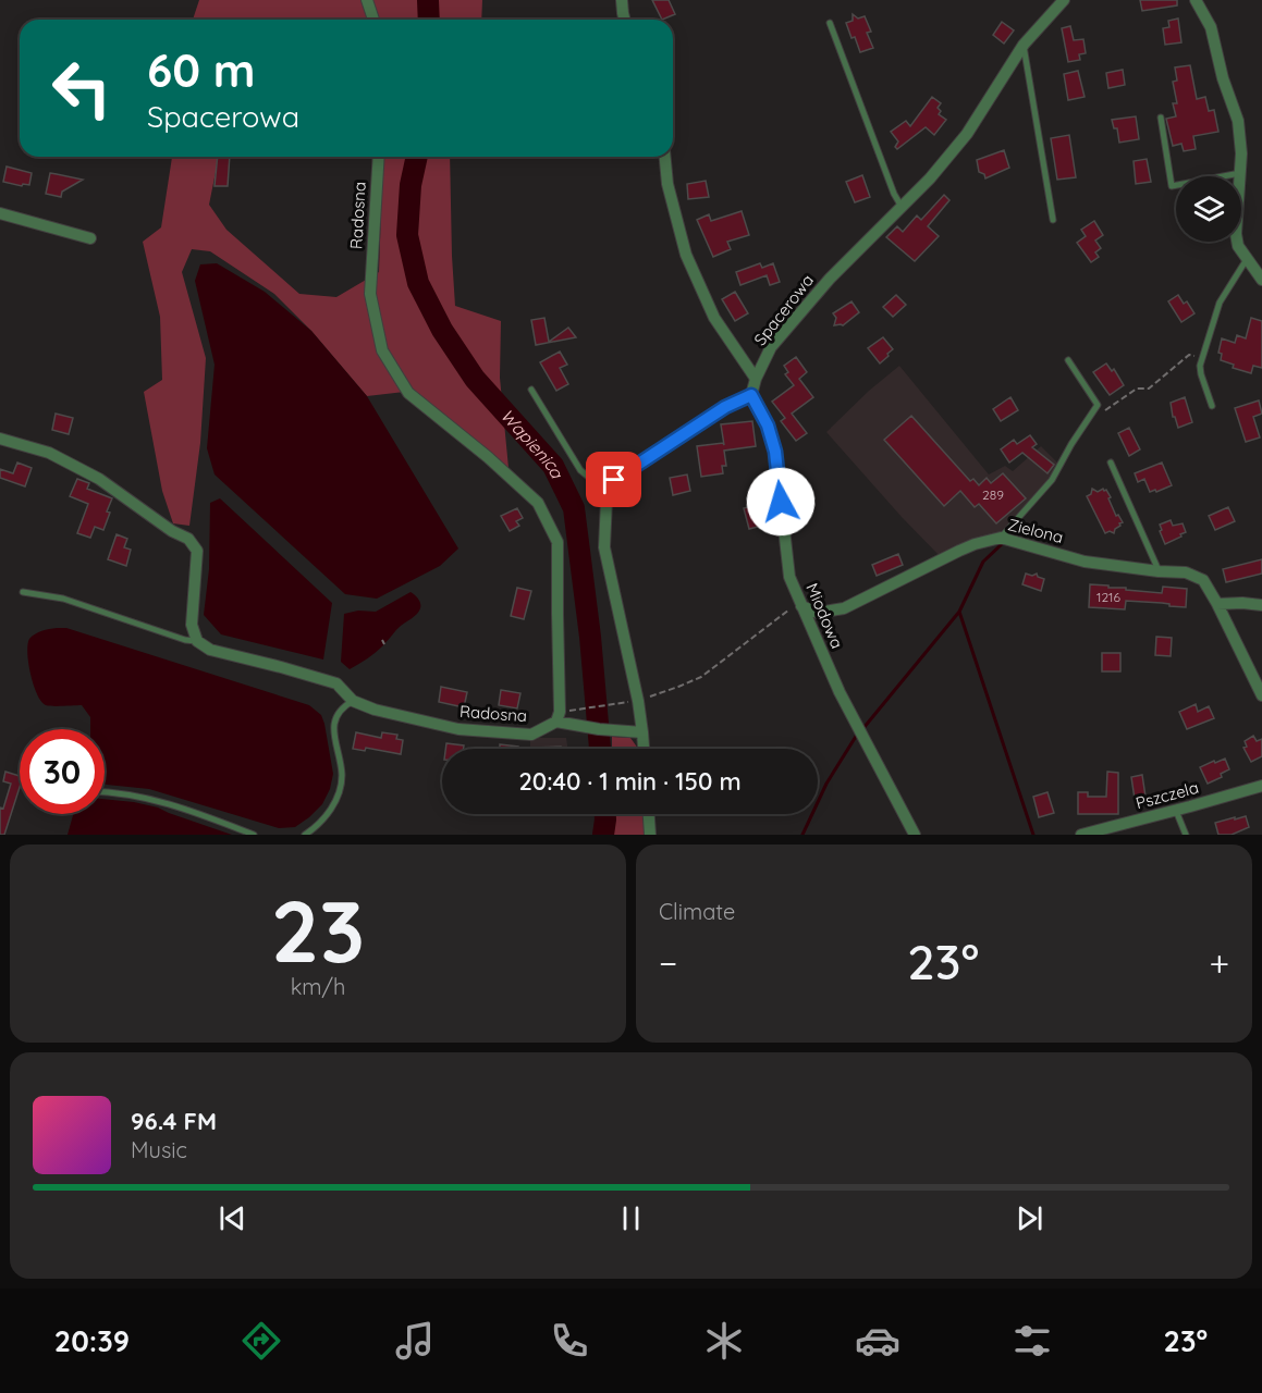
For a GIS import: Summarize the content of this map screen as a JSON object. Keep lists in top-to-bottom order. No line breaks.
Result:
{"streets":{"street":["Radosna","Spacerowa","Zielona","Miodowa","Pszczela"]},"crossings":[["Spacerowa","Miodowa"],["Zielona","Miodowa"]],"water":["Wapienica"],"house_numbers":["289","1216"],"page":{"turn":["60 m","Spacerowa"],"limit":"30","trip":"20:40 · 1 min · 150 m","tile":[["23","km/h"],"Climate"],"heat":["−","23°","+"],"song":["96.4 FM","Music"],"tabs":["20:39","23°"]}}
